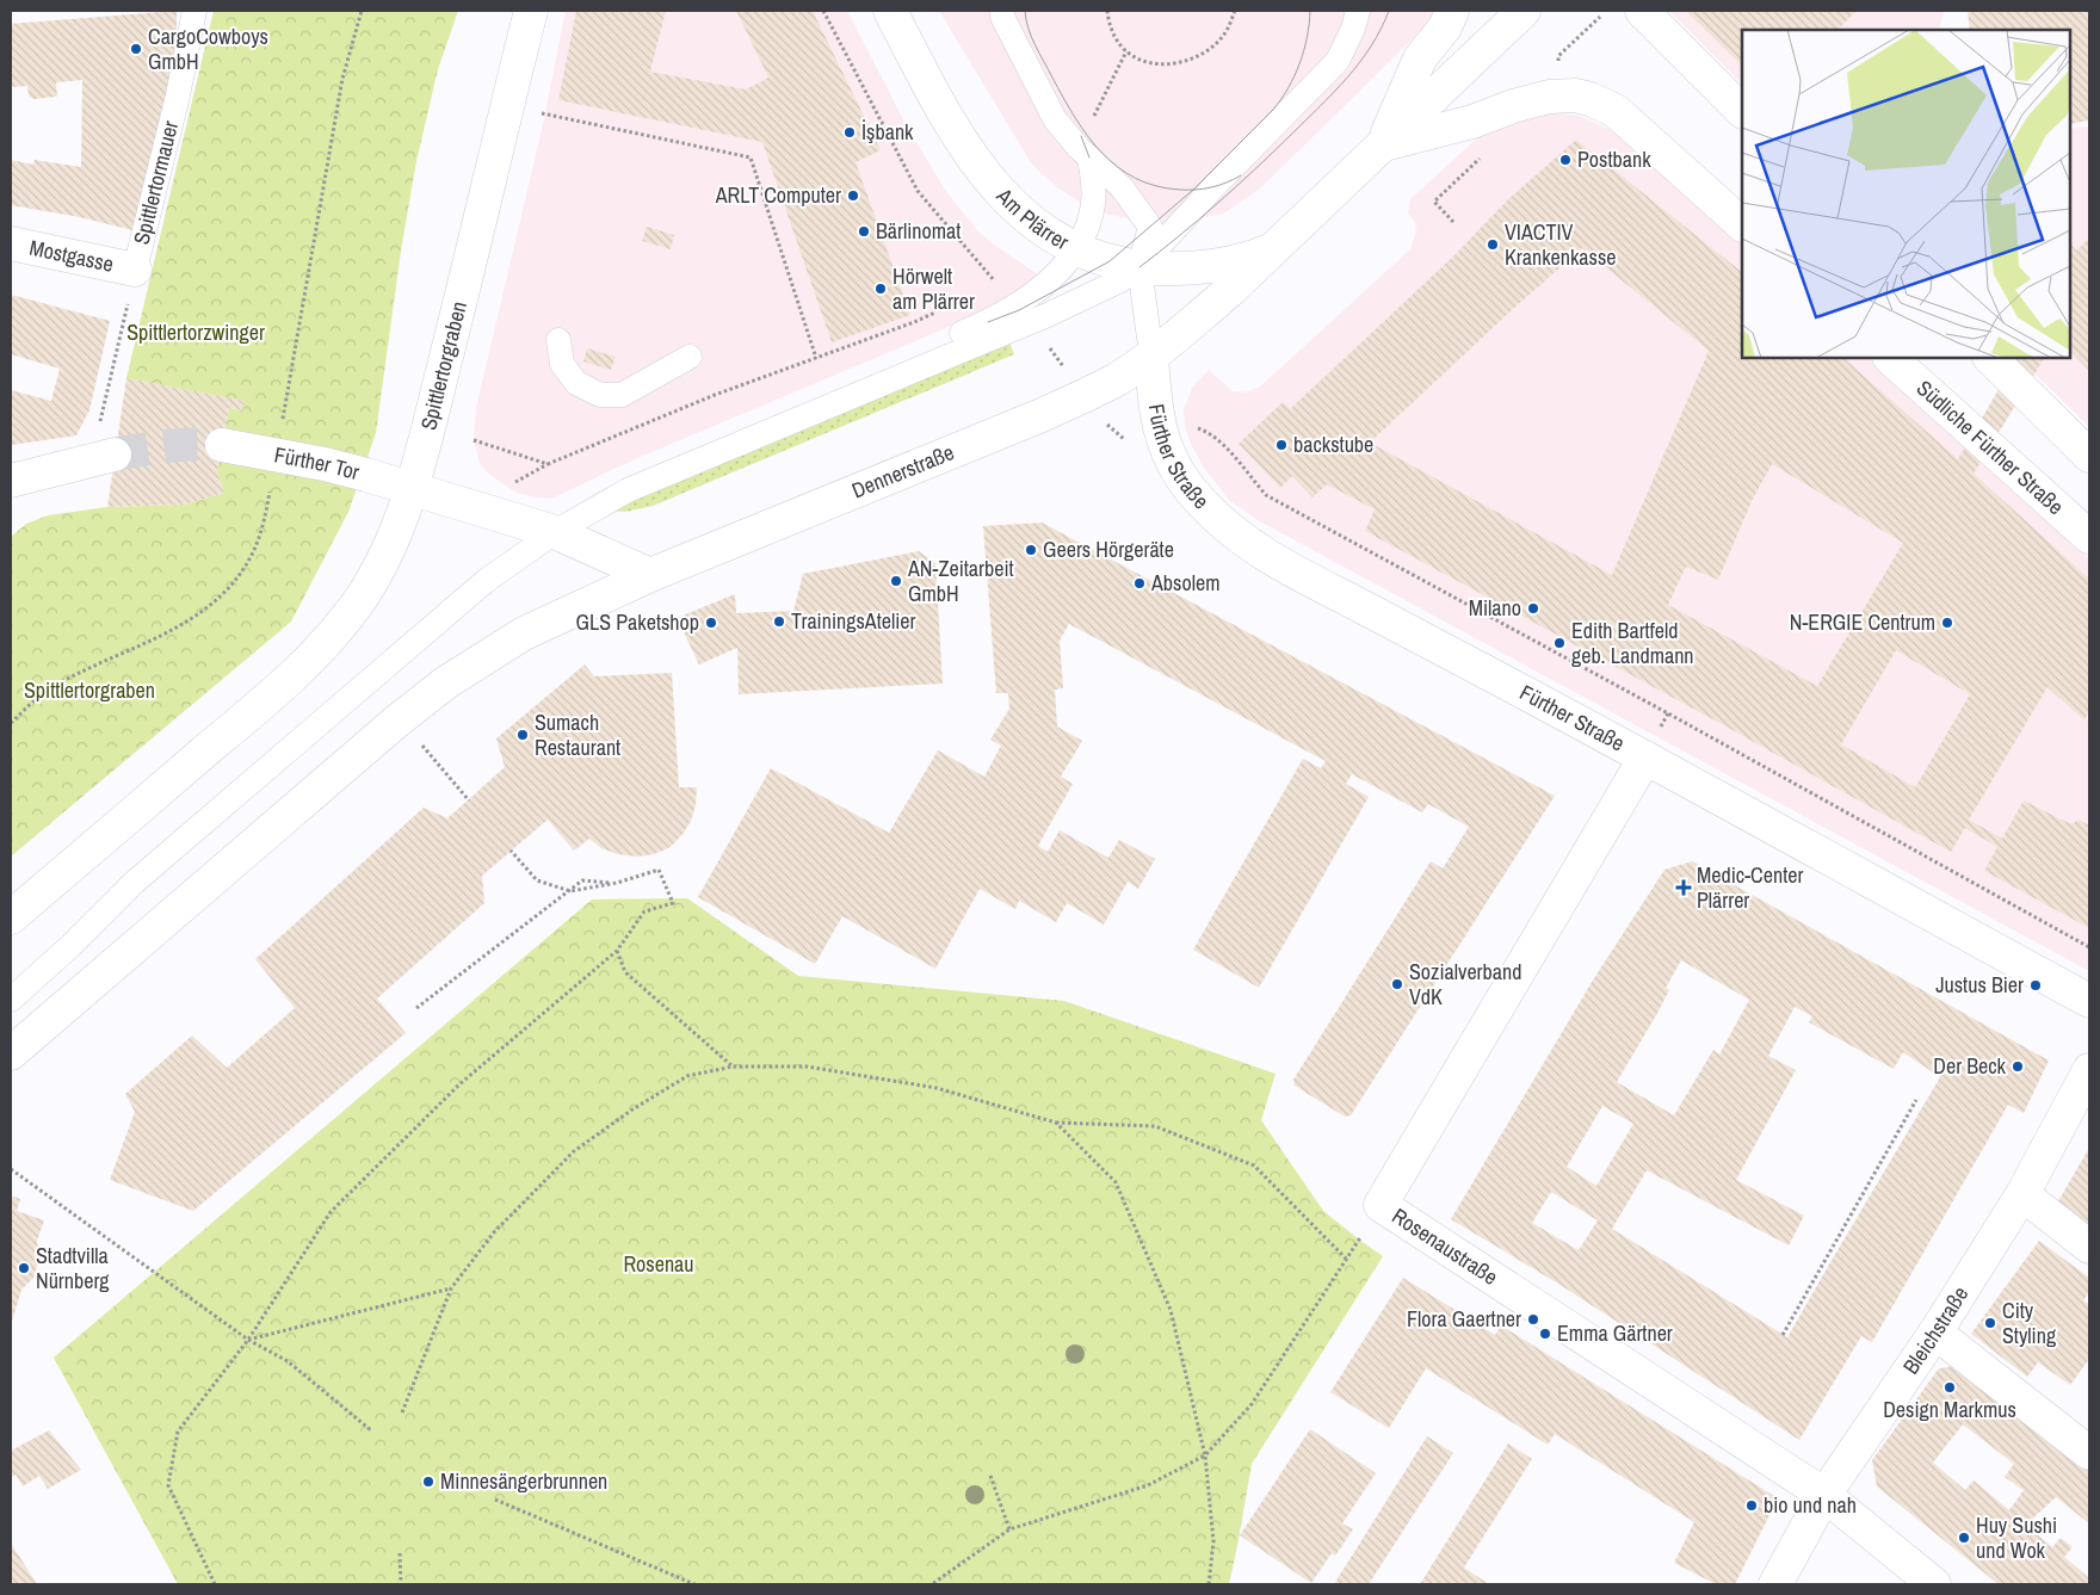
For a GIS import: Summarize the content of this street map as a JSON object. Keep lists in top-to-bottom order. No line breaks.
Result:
{"streets":{"main road":["Am Plärrer","Mostgasse","Spittlertorgraben","Südliche Fürther Straße","Fürther Straße","Fürther Tor","Dennerstraße","Rosenaustraße","Bleichstraße"],"lane":["Spittlertormauer"]},"crossings":[["Spittlertormauer","Mostgasse"],["Am Plärrer","Fürther Straße"],["Am Plärrer","Dennerstraße"],["Spittlertorgraben","Fürther Tor"],["Fürther Straße","Dennerstraße"],["Fürther Straße","Rosenaustraße"],["Rosenaustraße","Bleichstraße"]],"parks":["Spittlertorzwinger","Spittlertorgraben","Rosenau"],"places":{"other":["CargoCowboys GmbH","İşbank","Postbank","ARLT Computer","Bärlinomat","VIACTIV Krankenkasse","Hörwelt am Plärrer","backstube","Geers Hörgeräte","AN-Zeitarbeit GmbH","Absolem","Milano","TrainingsAtelier","GLS Paketshop","N-ERGIE Centrum","Edith Bartfeld geb. Landmann","Sumach Restaurant","Sozialverband VdK","Justus Bier","Der Beck","Stadtvilla Nürnberg","Flora Gaertner","City Styling","Emma Gärtner","Design Markmus","Minnesängerbrunnen","bio und nah","Huy Sushi und Wok"],"health":["Medic-Center Plärrer"]}}
